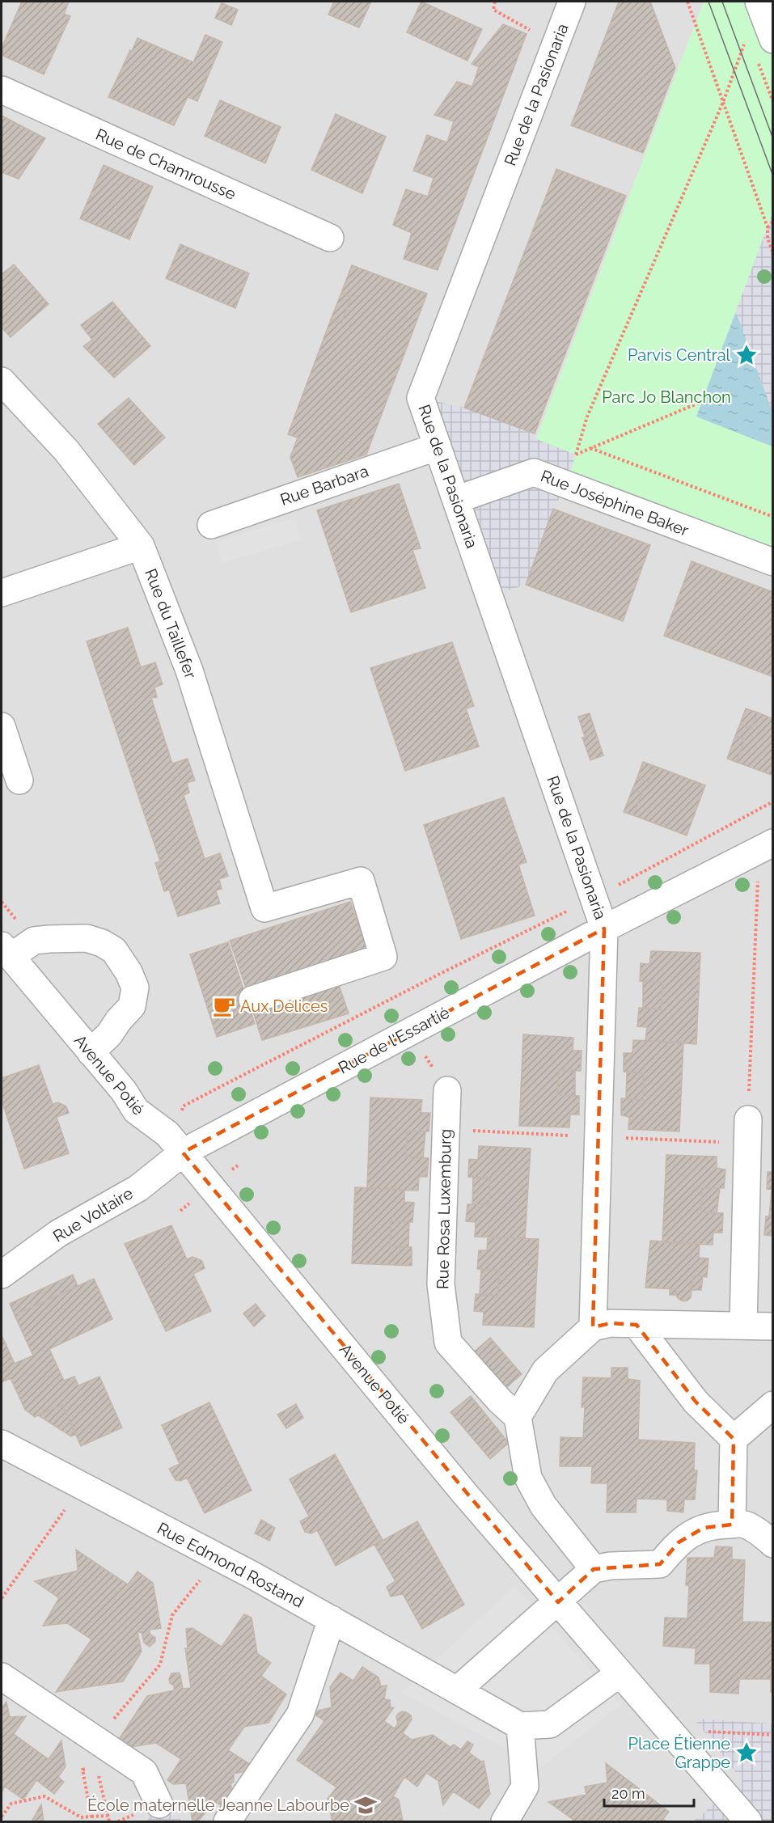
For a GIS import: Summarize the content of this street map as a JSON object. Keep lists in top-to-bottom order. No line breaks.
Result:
{"streets":{"street":["Rue de la Pasionaria","Rue de Chamrousse","Rue Barbara","Rue Joséphine Baker","Rue du Taillefer","Rue de l'Essartié","Avenue Potié","Rue Rosa Luxemburg","Rue Voltaire","Rue Edmond Rostand"]},"crossings":[["Rue de la Pasionaria","Rue Barbara"],["Rue de la Pasionaria","Rue Joséphine Baker"],["Rue de la Pasionaria","Rue de l'Essartié"],["Rue de l'Essartié","Avenue Potié"],["Rue de l'Essartié","Rue Voltaire"],["Avenue Potié","Rue Voltaire"]],"parks":["Parc Jo Blanchon"],"places":{"place":["Parvis Central","Place Étienne Grappe"],"cafe":["Aux Délices"],"school or university":["École maternelle Jeanne Labourbe"]},"scale_bar":"20 m"}
